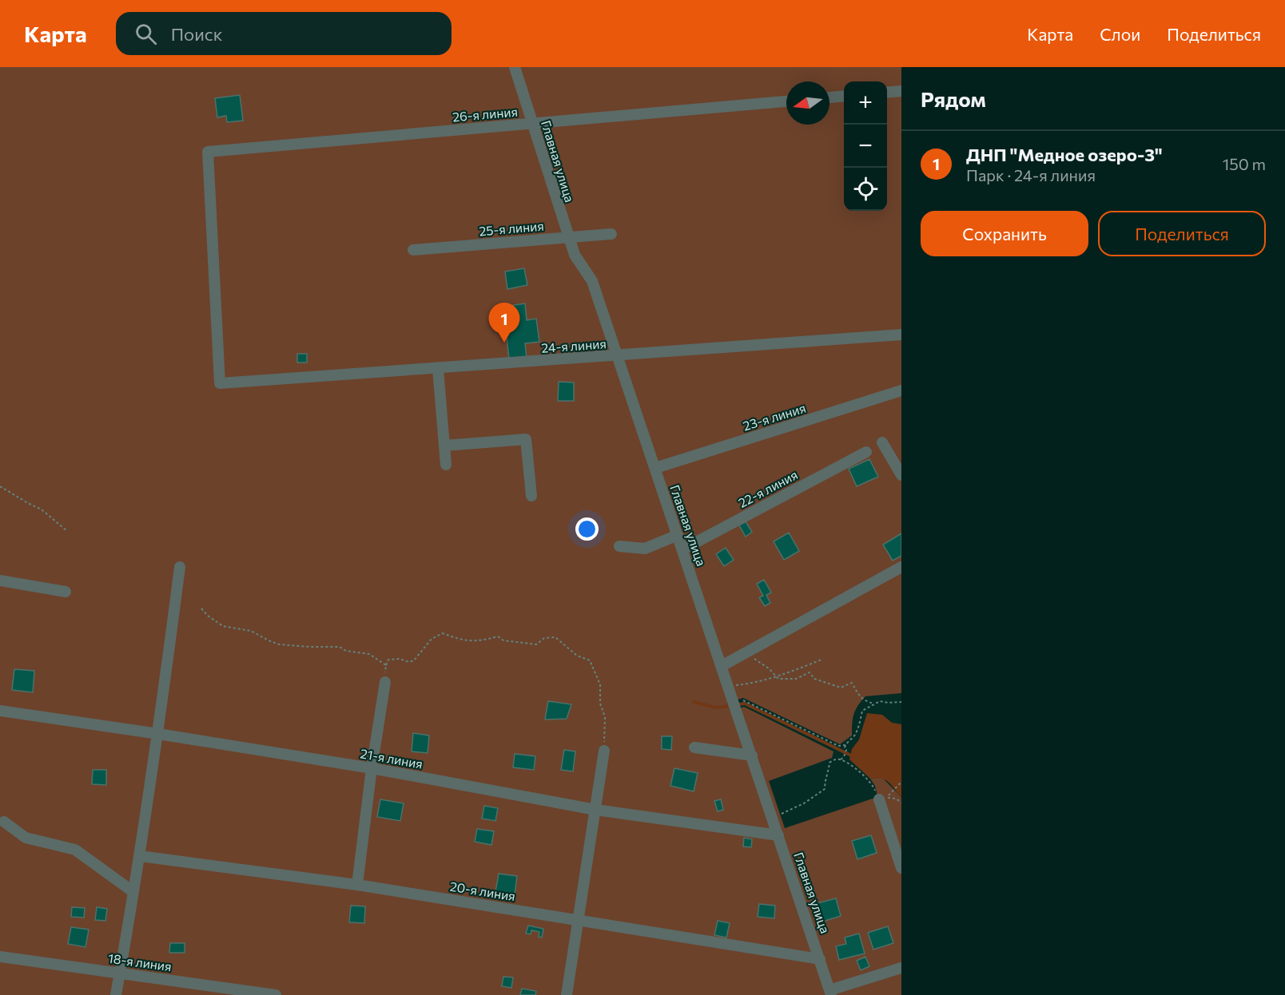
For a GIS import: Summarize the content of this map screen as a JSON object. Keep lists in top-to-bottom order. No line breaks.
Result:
{"streets":{"street":["26-я линия","Главная улица","25-я линия","24-я линия","23-я линия","22-я линия","21-я линия","20-я линия","18-я линия"]},"crossings":[["26-я линия","Главная улица"],["26-я линия","24-я линия"],["Главная улица","25-я линия"],["Главная улица","24-я линия"],["Главная улица","23-я линия"],["Главная улица","22-я линия"],["Главная улица","21-я линия"],["Главная улица","20-я линия"]],"north":"left","page":{"header":"Карта","search":"Поиск","nav":["Карта","Слои","Поделиться"],"heading":"Рядом","map_buttons":["+","−"],"list":[{"mark":"1","name":"ДНП \"Медное озеро-3\"","note":"Парк · 24-я линия","value":"150 m"}],"buttons":["Сохранить","Поделиться"],"pins":"1"}}
